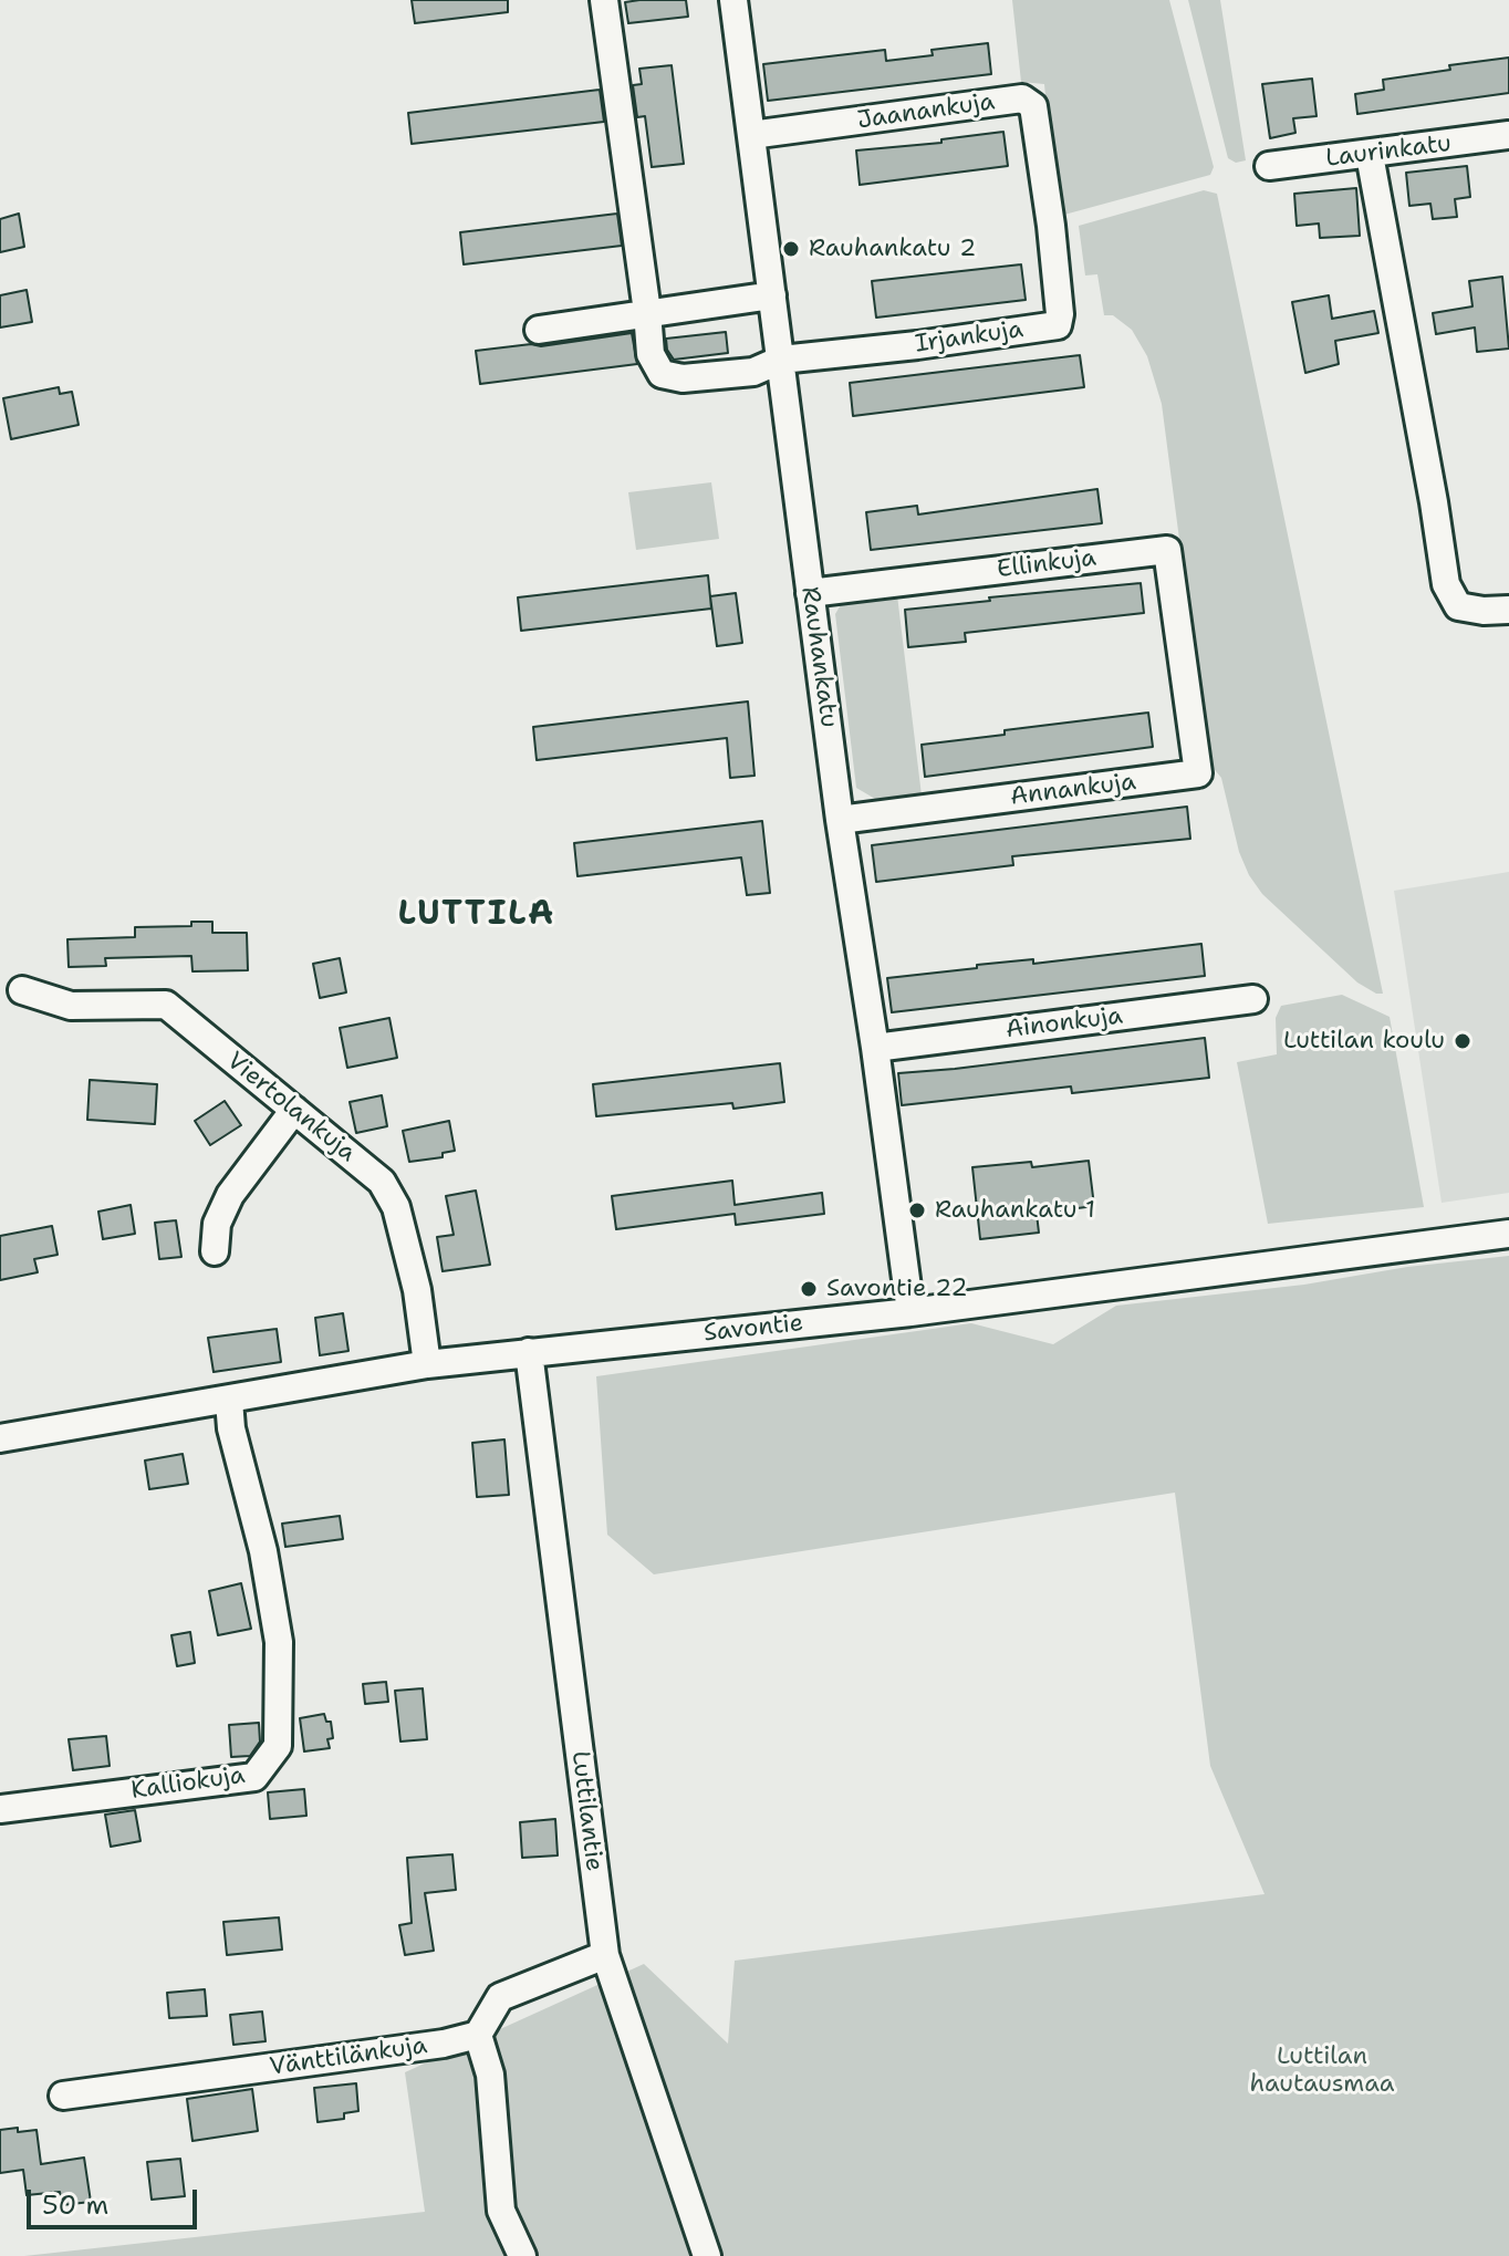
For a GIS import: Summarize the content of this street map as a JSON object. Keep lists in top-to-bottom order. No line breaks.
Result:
{"streets":{"street":["Jaanankuja","Laurinkatu","Irjankuja","Ellinkuja","Rauhankatu","Annankuja","Ainonkuja","Viertolankuja","Savontie","Kalliokuja","Luttilantie","Vänttilänkuja"]},"crossings":[["Jaanankuja","Irjankuja"],["Jaanankuja","Rauhankatu"],["Irjankuja","Rauhankatu"],["Ellinkuja","Rauhankatu"],["Ellinkuja","Annankuja"],["Rauhankatu","Annankuja"],["Rauhankatu","Ainonkuja"],["Rauhankatu","Savontie"],["Viertolankuja","Savontie"],["Savontie","Kalliokuja"],["Savontie","Luttilantie"]],"districts":["LUTTILA"],"parks":["Luttilan hautausmaa"],"places":["Rauhankatu 2","Luttilan koulu","Rauhankatu 1","Savontie 22"],"scale_bar":"50 m"}
